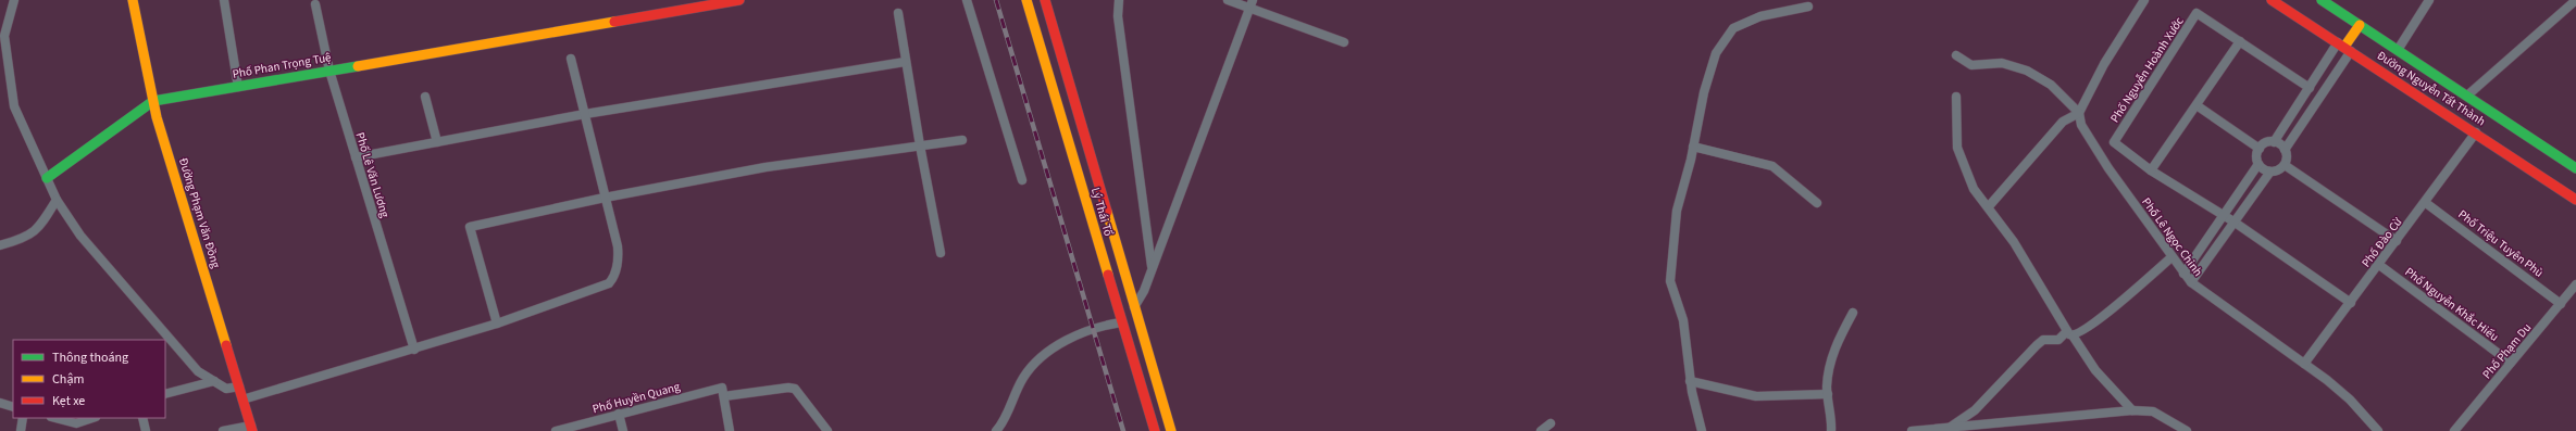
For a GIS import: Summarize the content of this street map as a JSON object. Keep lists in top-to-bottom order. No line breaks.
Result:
{"streets":{"main road":["Phố Phan Trọng Tuệ","Đường Nguyễn Tất Thành","Lý Thái Tổ","Đường Phạm Văn Đồng"],"street":["Phố Nguyễn Hoành Xước","Phố Lê Văn Lương","Phố Lê Ngọc Chinh","Phố Đào Cừ","Phố Triệu Tuyên Phù","Phố Nguyễn Khắc Hiếu","Phố Phạm Du","Phố Huyền Quang"]},"crossings":[["Phố Phan Trọng Tuệ","Phố Lê Văn Lương"],["Phố Phan Trọng Tuệ","Đường Phạm Văn Đồng"],["Phố Nguyễn Hoành Xước","Phố Đào Cừ"],["Đường Nguyễn Tất Thành","Phố Đào Cừ"],["Phố Lê Ngọc Chinh","Phố Đào Cừ"],["Phố Đào Cừ","Phố Triệu Tuyên Phù"],["Phố Đào Cừ","Phố Nguyễn Khắc Hiếu"],["Phố Triệu Tuyên Phù","Phố Phạm Du"],["Phố Nguyễn Khắc Hiếu","Phố Phạm Du"]],"legend":["Thông thoáng","Chậm","Kẹt xe"]}
